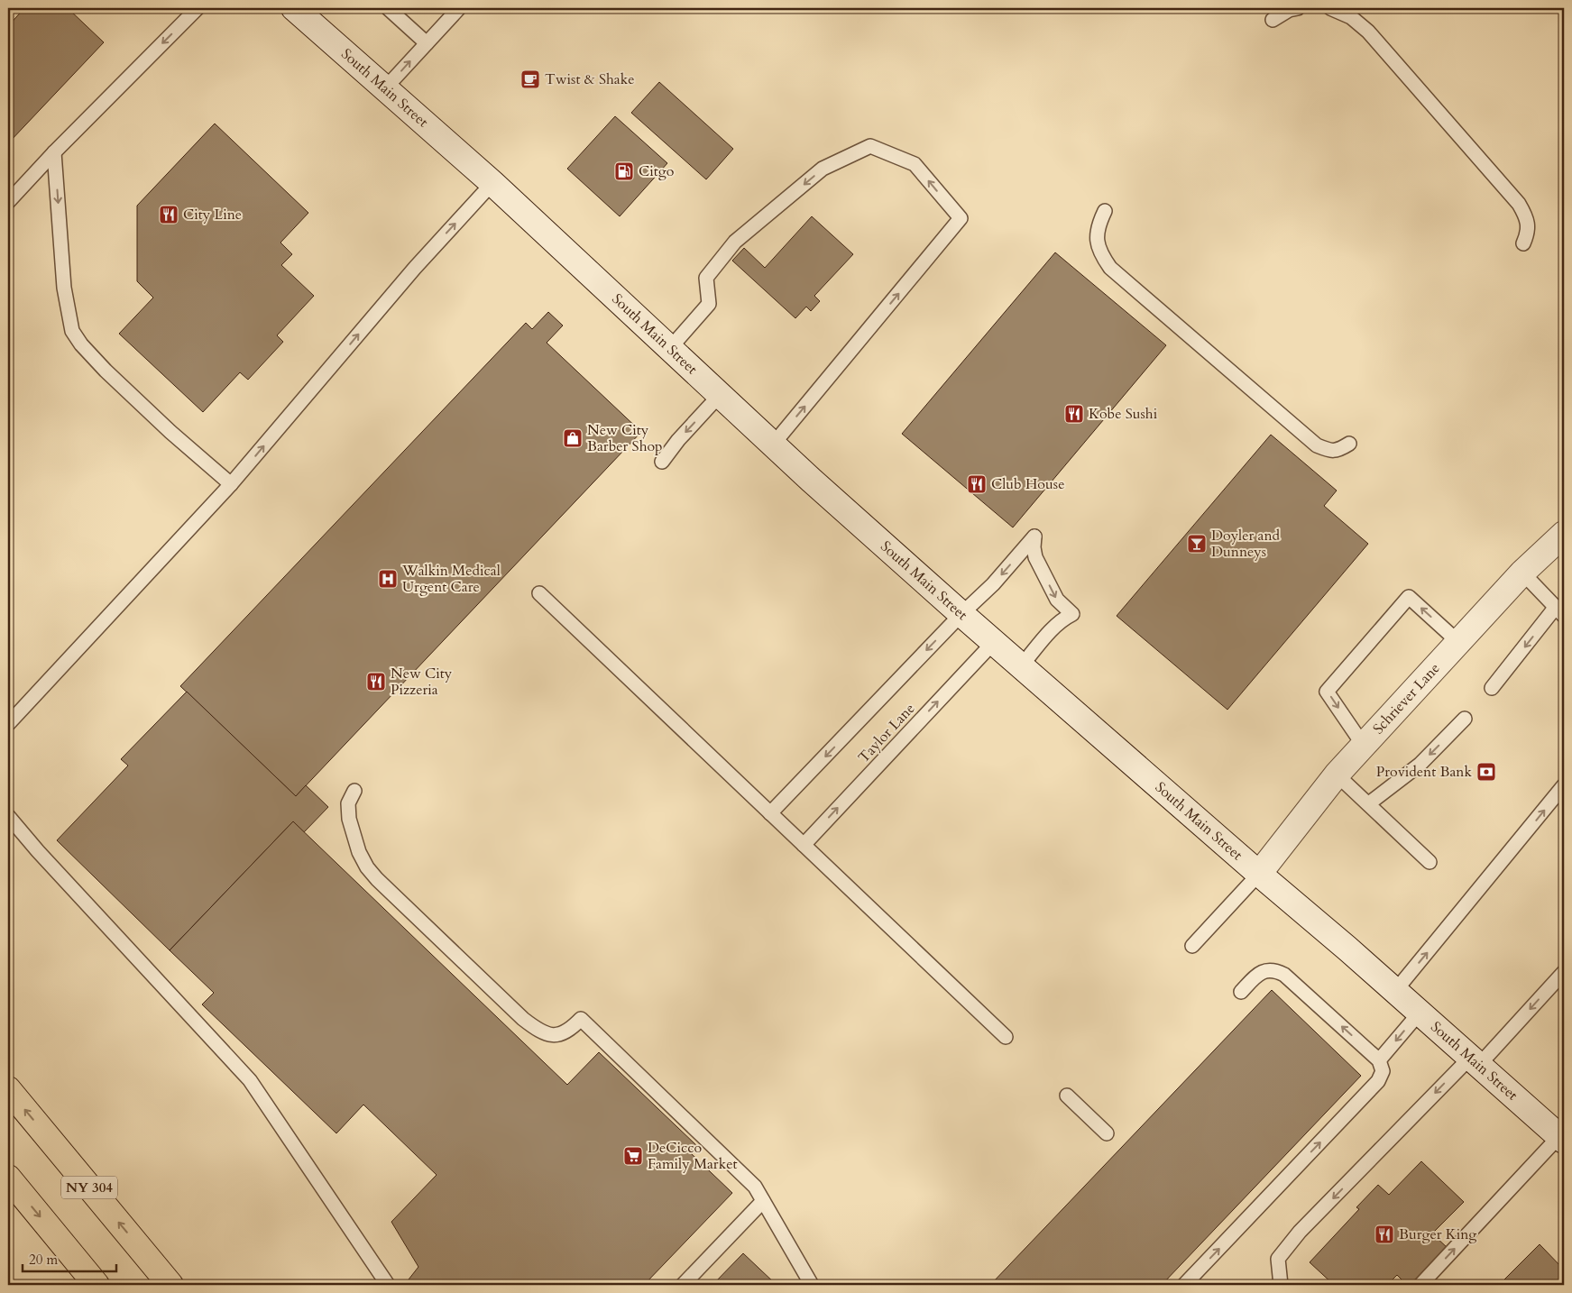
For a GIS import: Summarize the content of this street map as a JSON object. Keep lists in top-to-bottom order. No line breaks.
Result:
{"streets":{"main road":["NY 304"],"street":["South Main Street","Schriever Lane"],"lane":["Taylor Lane"]},"crossings":[["South Main Street","Schriever Lane"],["South Main Street","Taylor Lane"]],"places":{"cafe":["Twist & Shake"],"fuel station":["Citgo"],"restaurant":["City Line","Kobe Sushi","Club House","New City Pizzeria","Burger King"],"shop":["New City Barber Shop"],"bar":["Doyler and Dunneys"],"hospital":["Walkin Medical Urgent Care"],"bank":["Provident Bank"],"supermarket":["DeCicco Family Market"]},"scale_bar":"20 m"}
